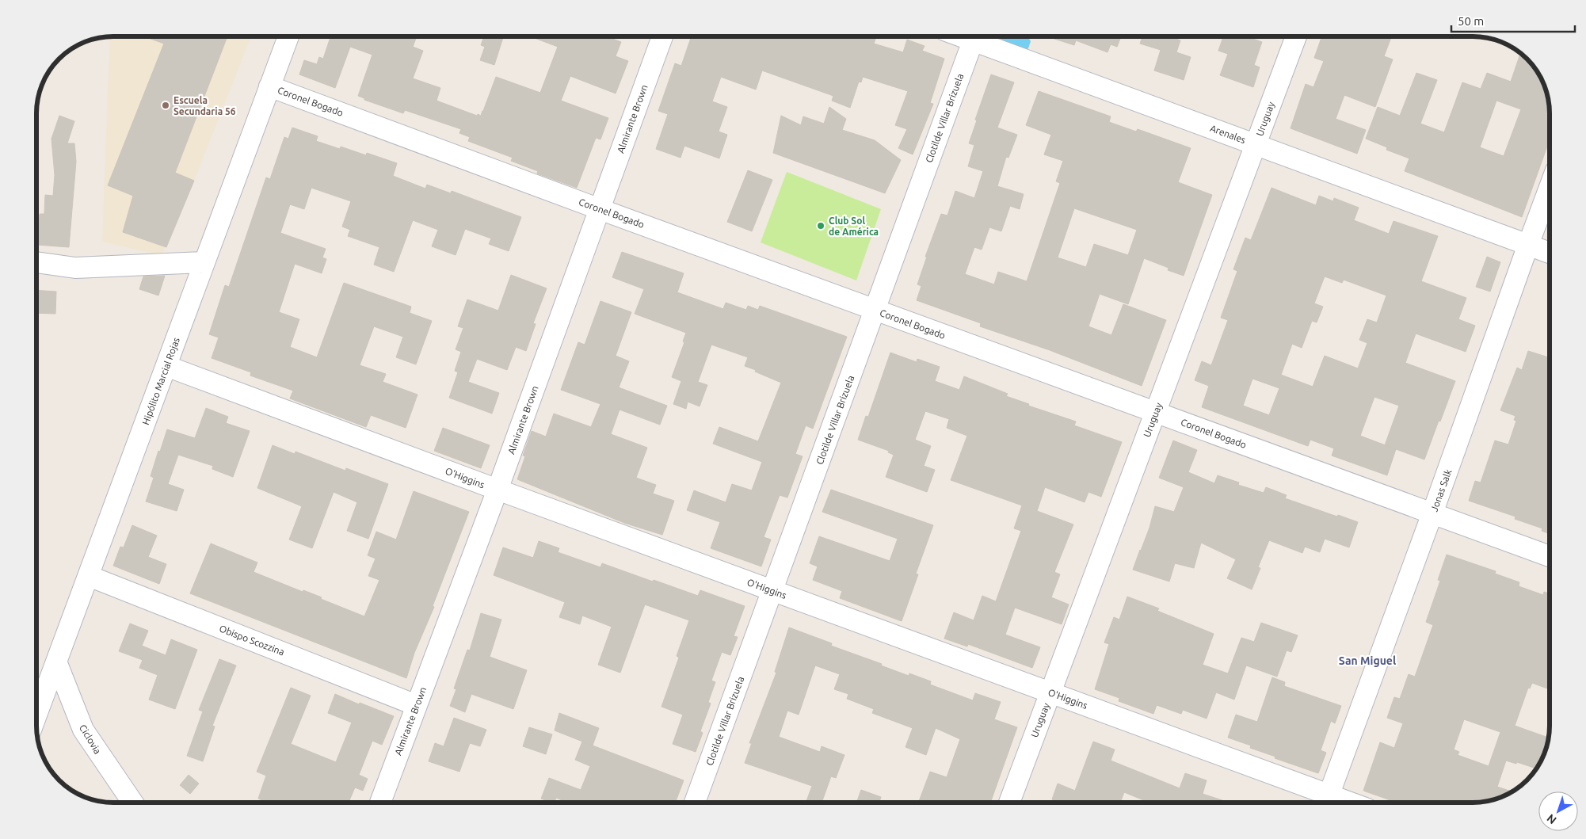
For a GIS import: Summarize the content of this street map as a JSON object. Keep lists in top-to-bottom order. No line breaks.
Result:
{"streets":{"street":["Coronel Bogado","Clotilde Villar Brizuela","Almirante Brown","Uruguay","Arenales","Hipólito Marcial Rojas","O'Higgins","Jonas Salk","Obispo Scozzina","Ciclovia"]},"crossings":[["Coronel Bogado","Clotilde Villar Brizuela"],["Coronel Bogado","Almirante Brown"],["Coronel Bogado","Uruguay"],["Coronel Bogado","Hipólito Marcial Rojas"],["Coronel Bogado","Jonas Salk"],["Clotilde Villar Brizuela","O'Higgins"],["Almirante Brown","O'Higgins"],["Almirante Brown","Obispo Scozzina"],["Uruguay","Arenales"],["Uruguay","O'Higgins"],["Arenales","Jonas Salk"],["Hipólito Marcial Rojas","O'Higgins"],["Hipólito Marcial Rojas","Obispo Scozzina"],["Hipólito Marcial Rojas","Ciclovia"],["O'Higgins","Jonas Salk"]],"districts":["San Miguel"],"places":["Escuela Secundaria 56","Club Sol de América"],"scale_bar":"50 m","north":"bottom left"}
